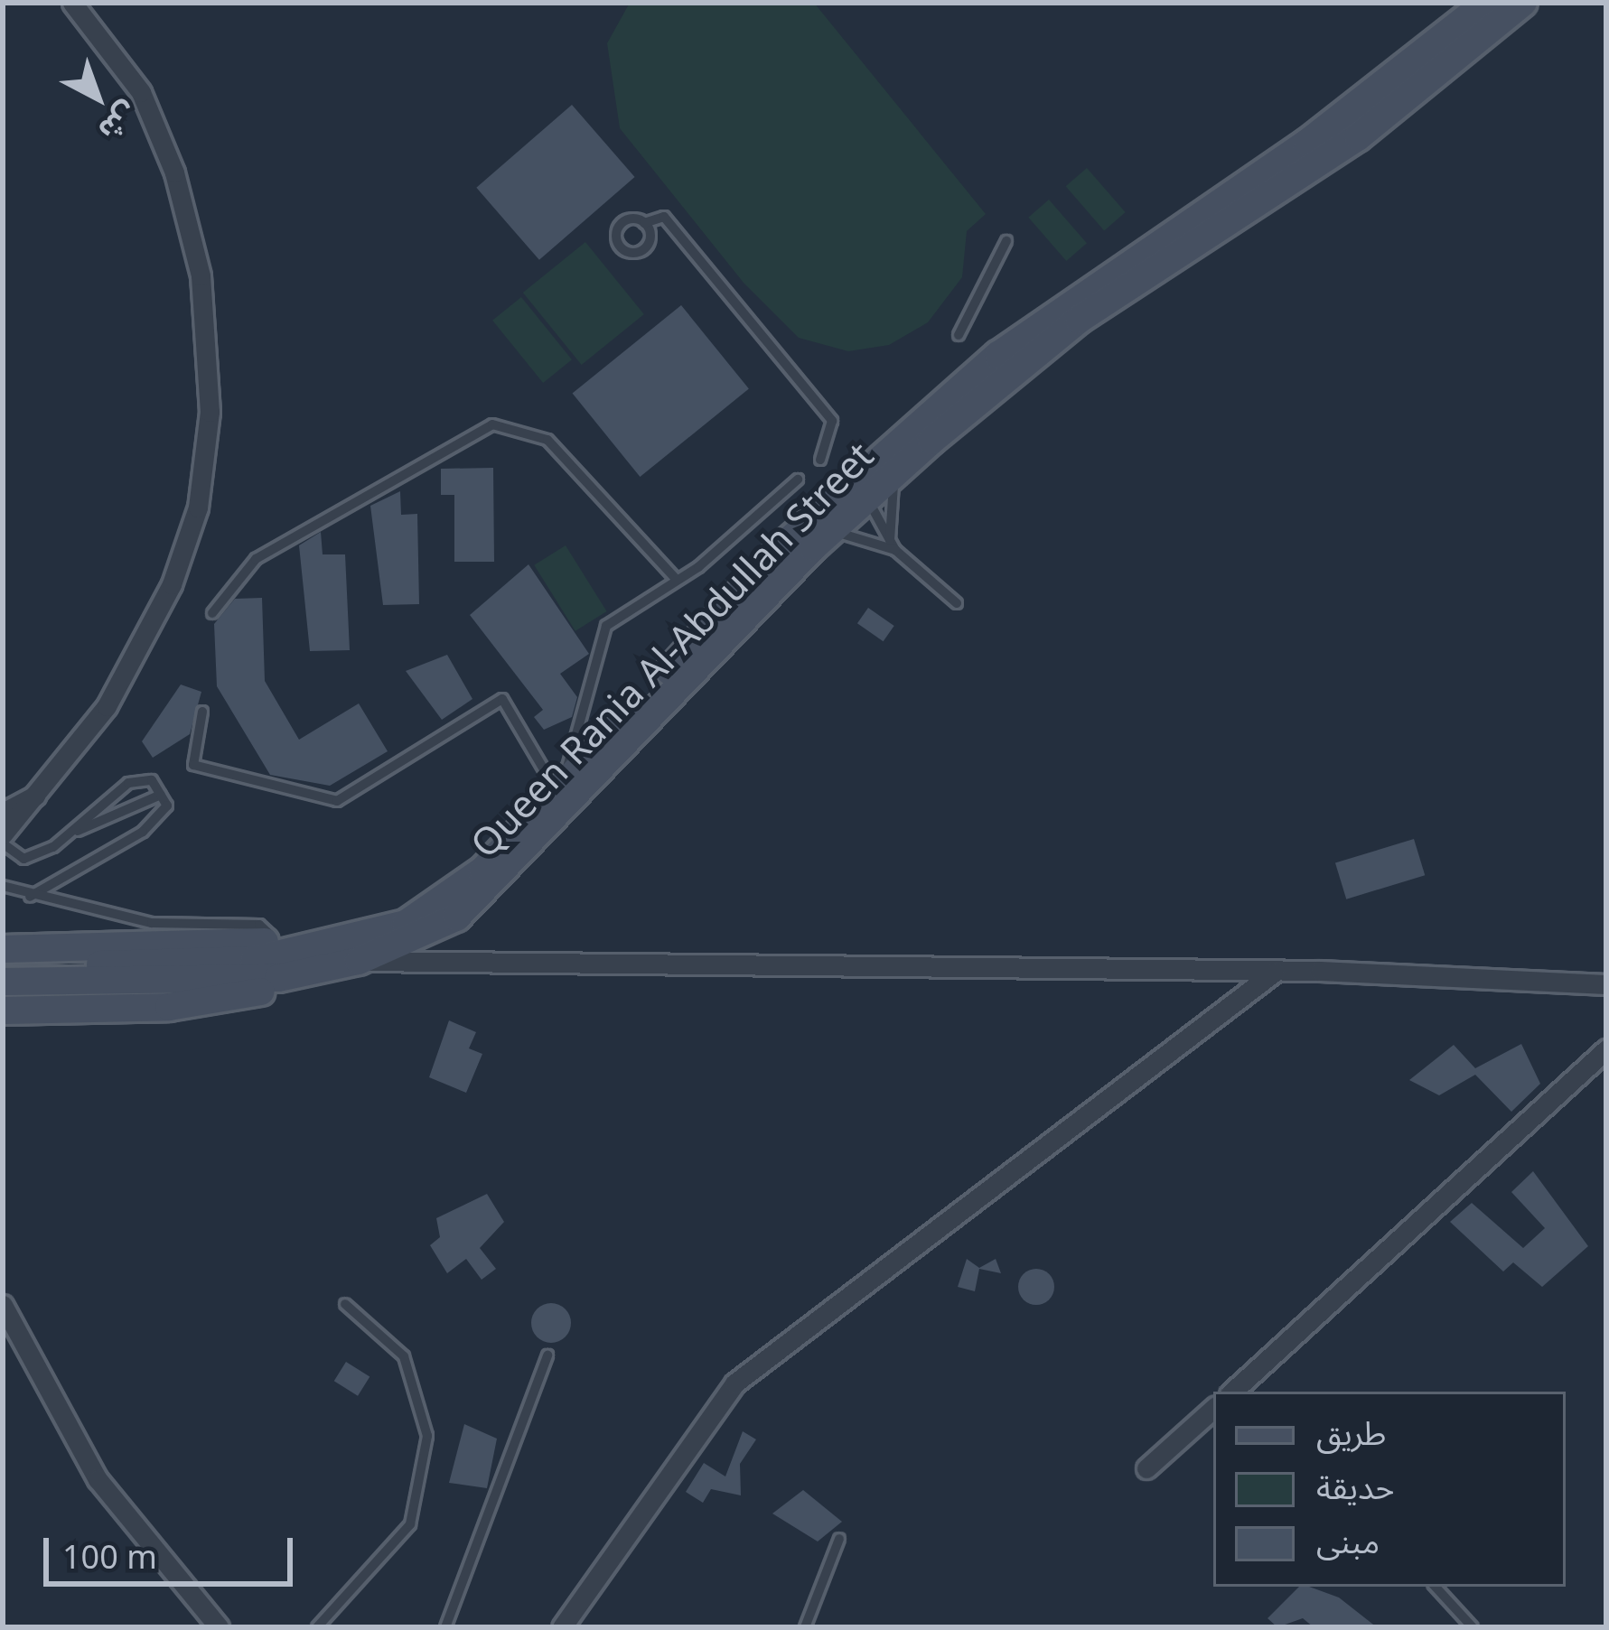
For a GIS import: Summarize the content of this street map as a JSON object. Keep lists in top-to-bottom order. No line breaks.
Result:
{"streets":{"main road":["Queen Rania Al-Abdullah Street"]},"legend":["طريق","حديقة","مبنى"],"scale_bar":"100 m","north":"bottom right"}
